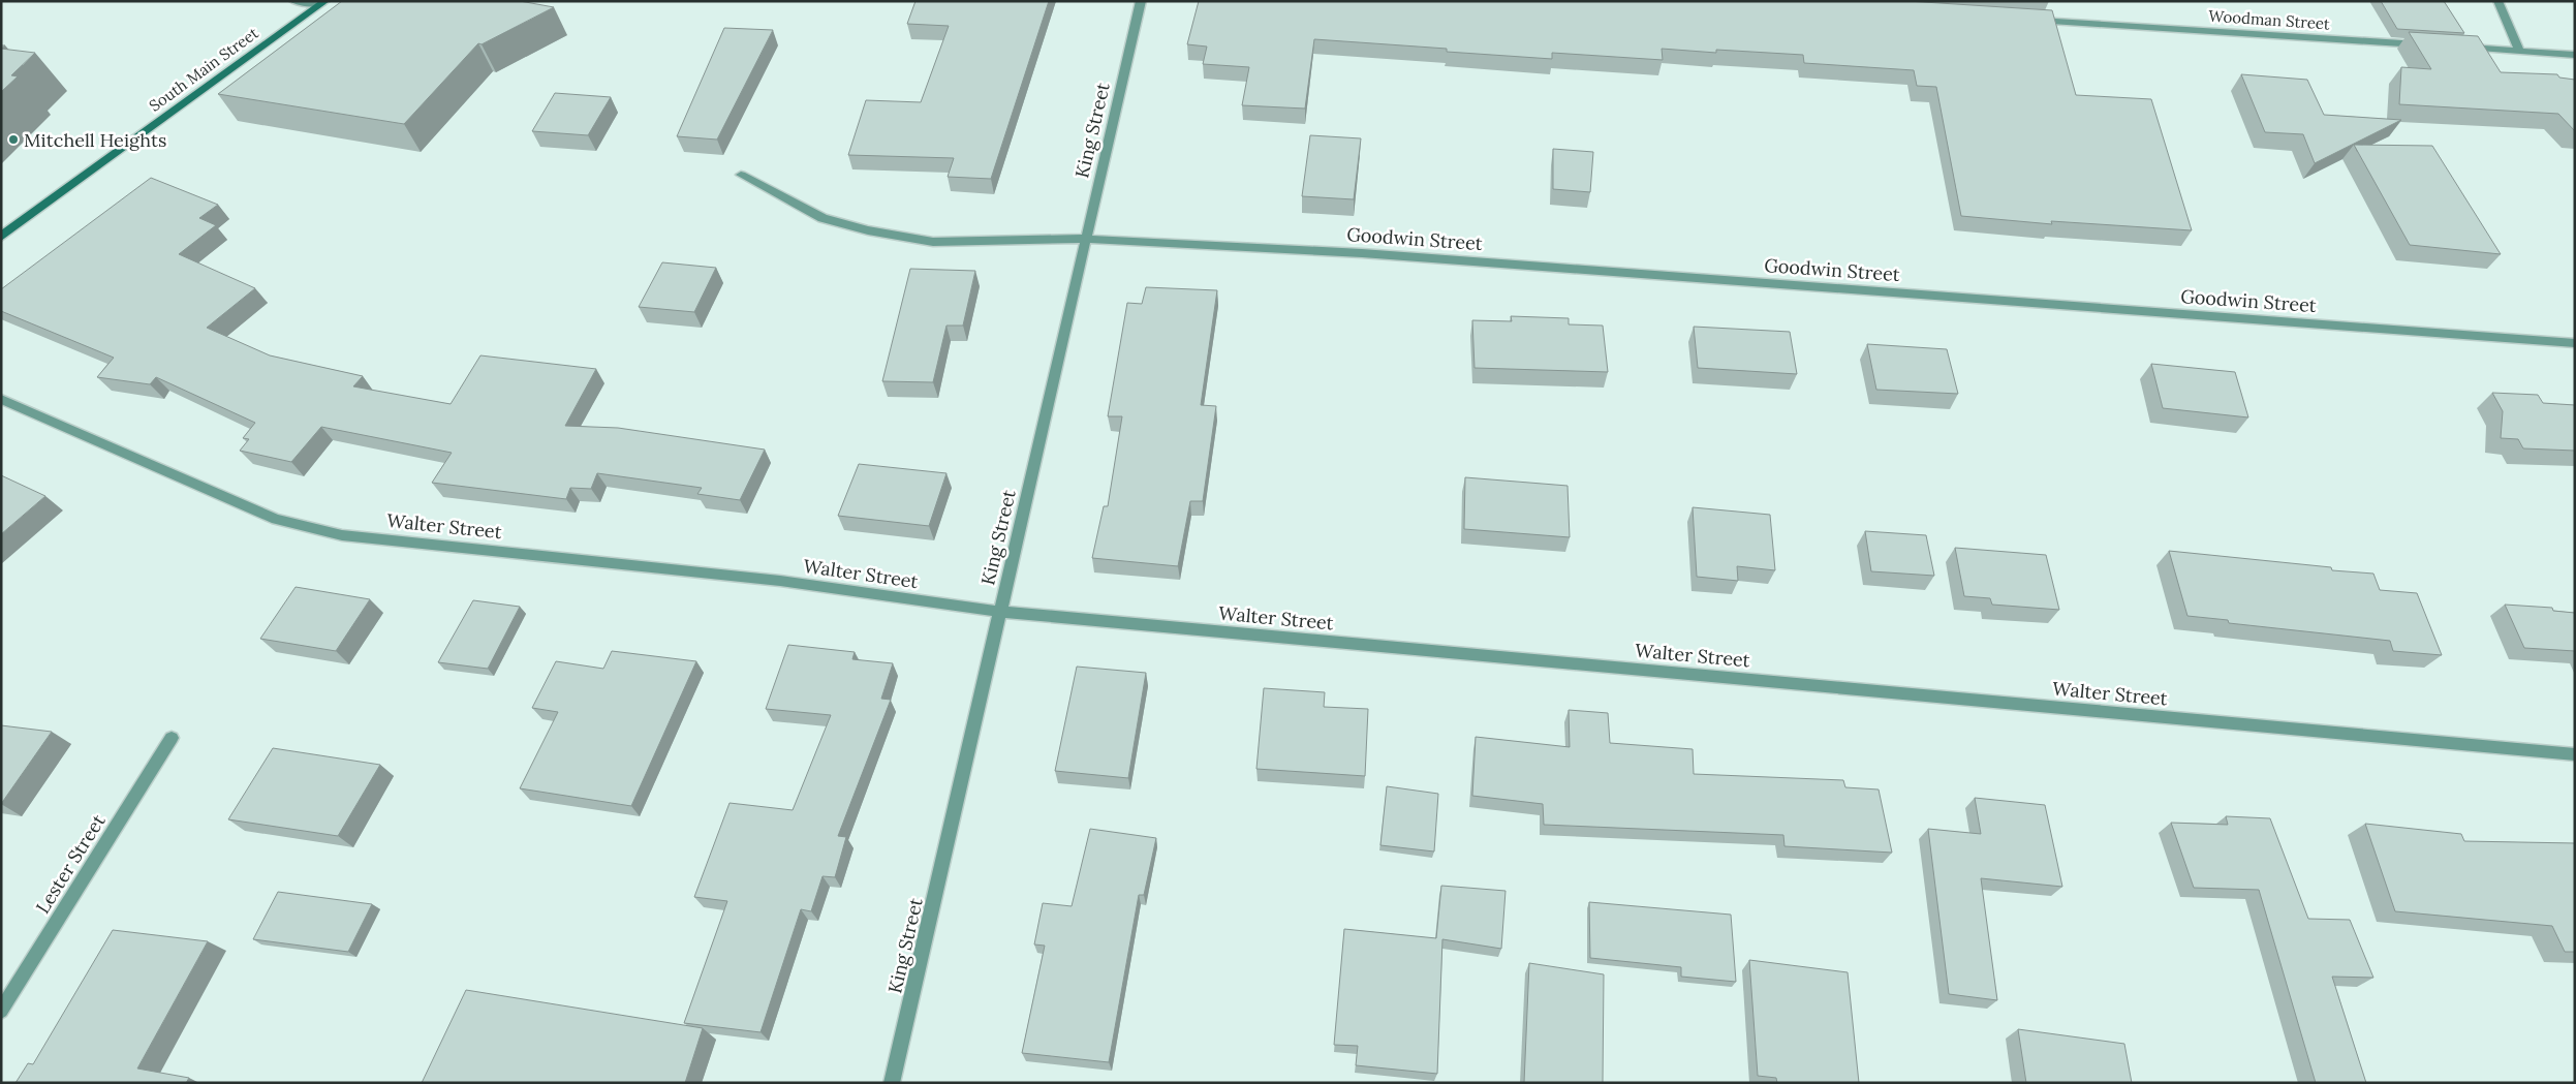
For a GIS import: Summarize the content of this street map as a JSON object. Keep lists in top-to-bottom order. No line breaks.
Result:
{"streets":{"main road":["South Main Street"],"street":["Woodman Street","King Street","Goodwin Street","Walter Street","Lester Street"]},"crossings":[["King Street","Goodwin Street"],["King Street","Walter Street"]],"places":["Mitchell Heights"]}
